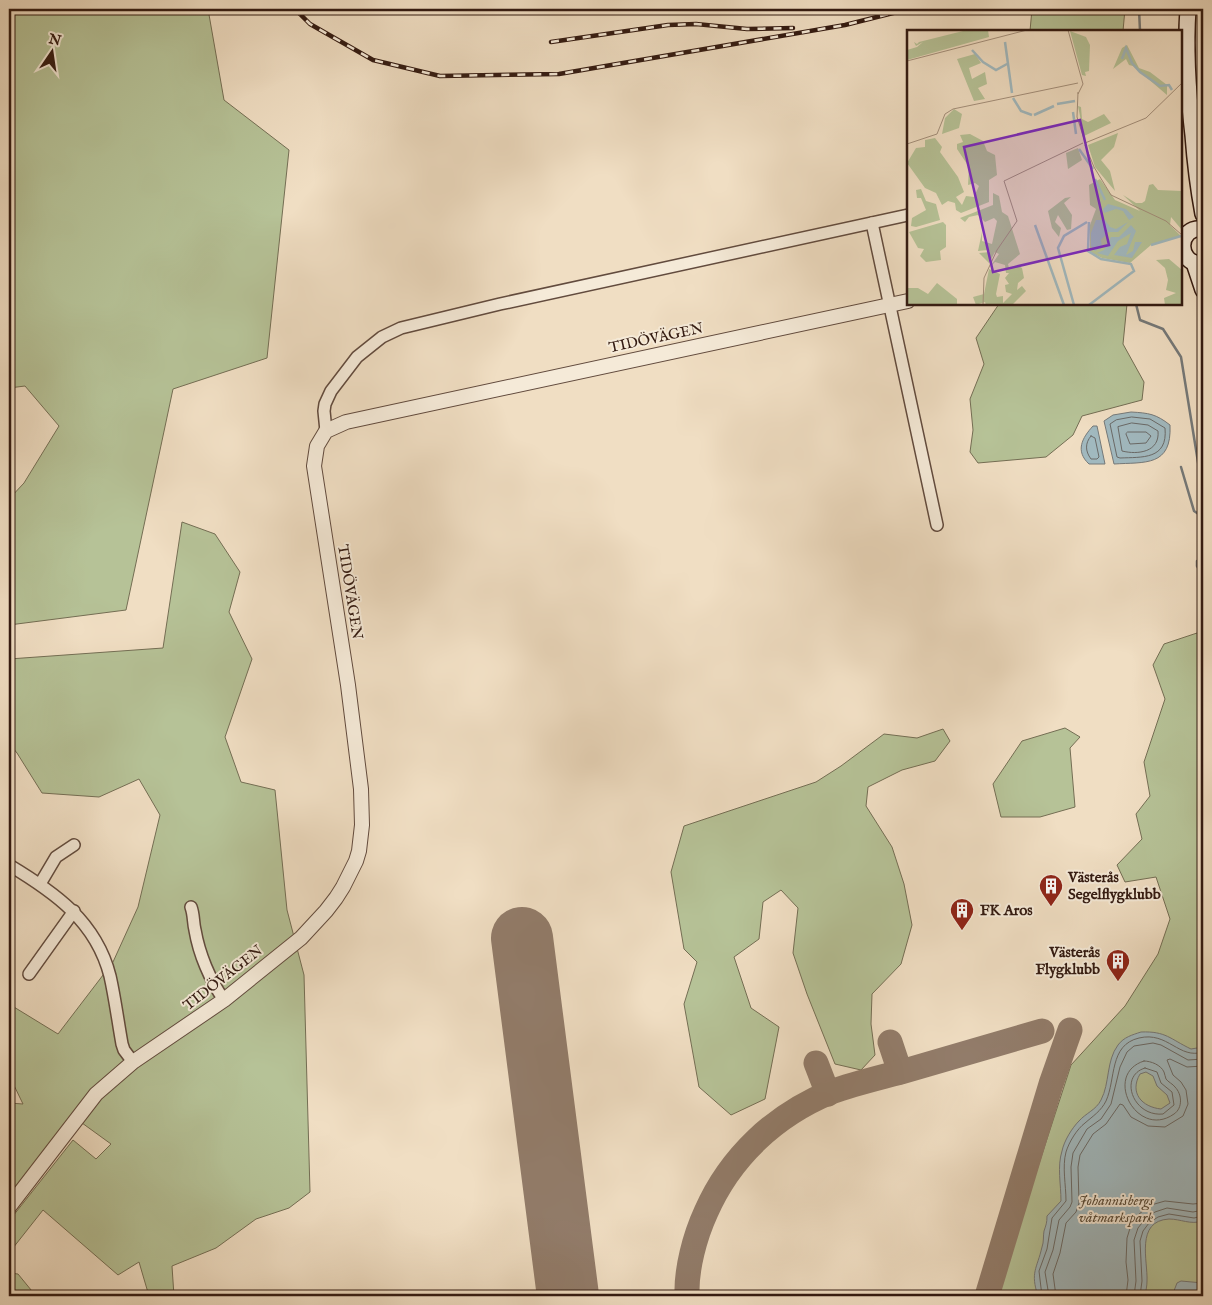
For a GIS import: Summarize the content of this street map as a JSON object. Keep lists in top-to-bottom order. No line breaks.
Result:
{"streets":{"street":["TIDÖVÄGEN"]},"parks":["Johannisbergs våtmarkspark"],"places":{"building":["Västerås Segelflygklubb","FK Aros","Västerås Flygklubb"]},"north":"top"}
